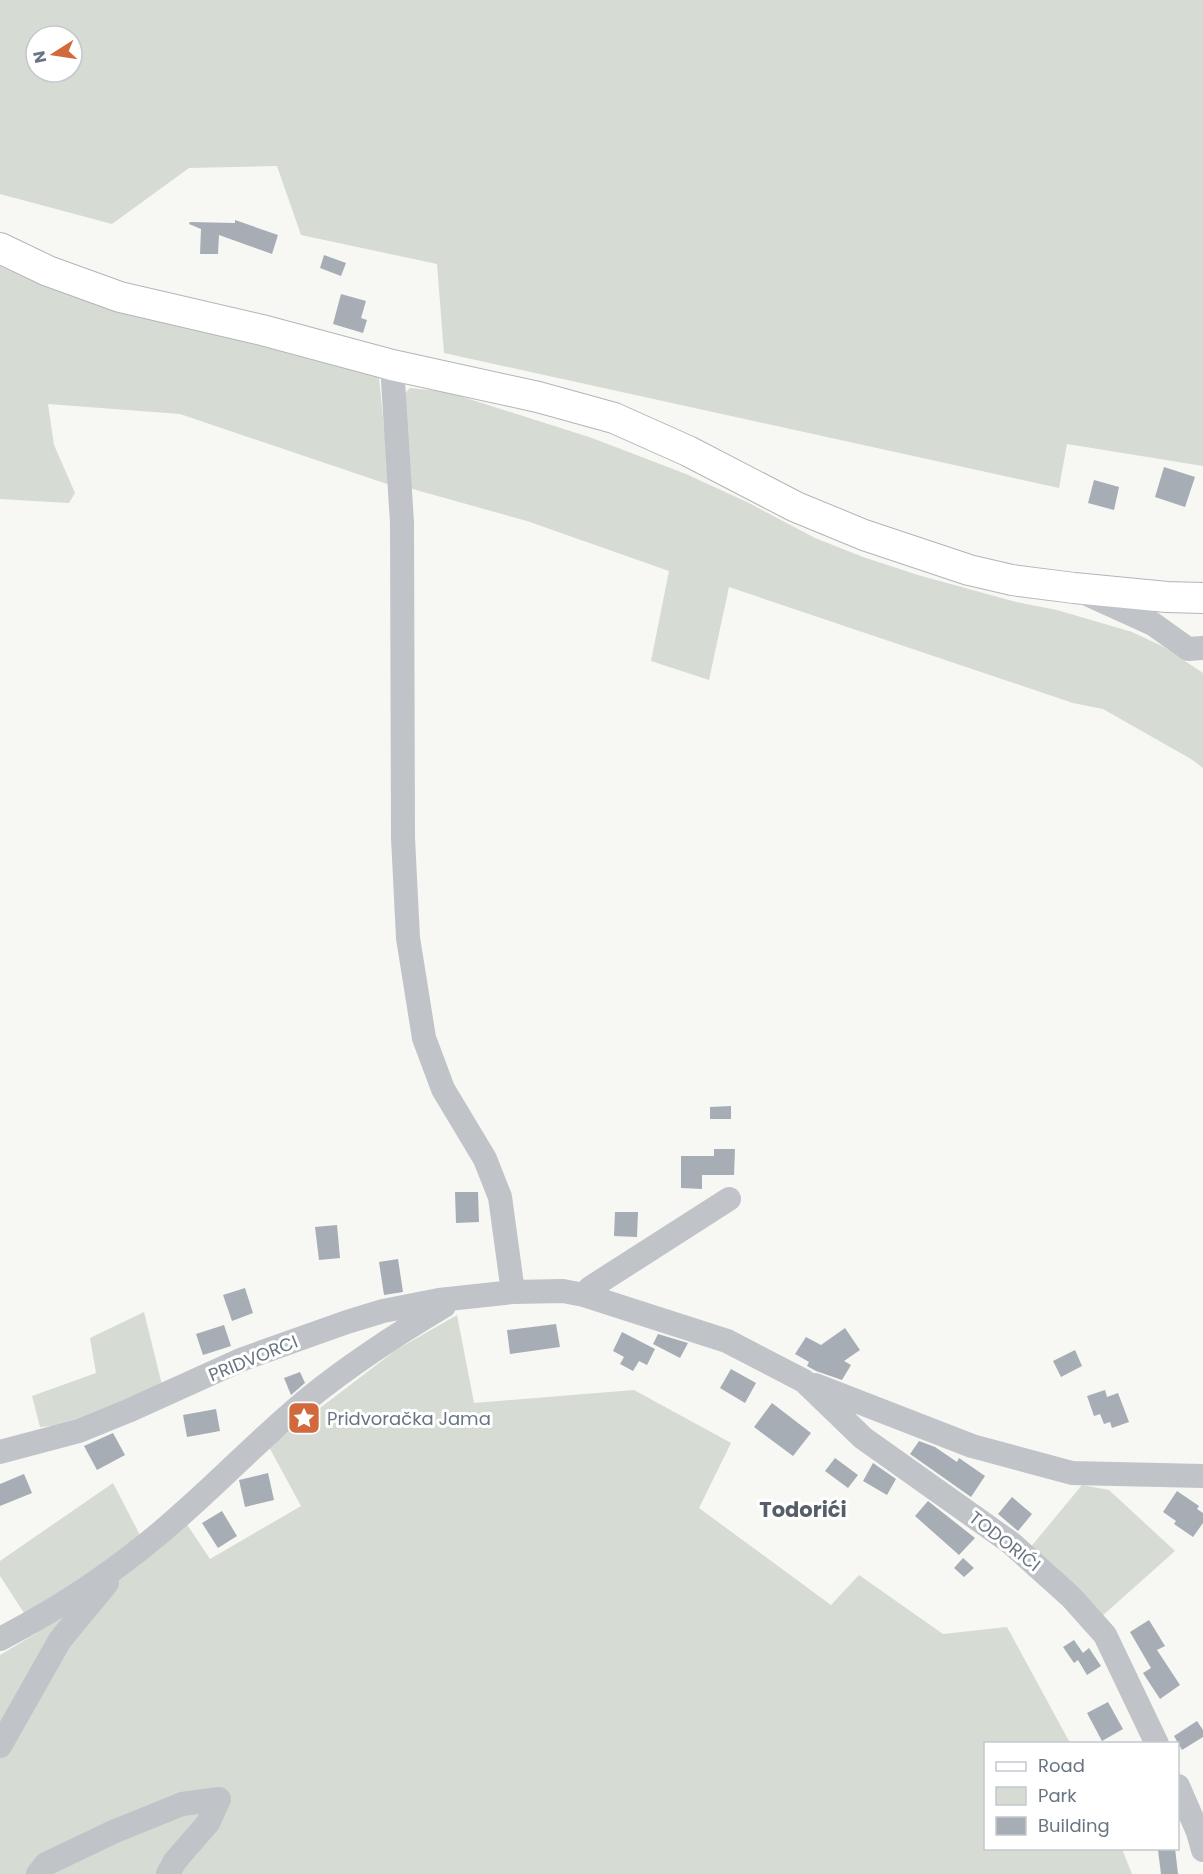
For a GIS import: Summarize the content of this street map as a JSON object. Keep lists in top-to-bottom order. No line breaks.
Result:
{"streets":{"street":["PRIDVORCI","TODORIĆI"]},"crossings":[["PRIDVORCI","TODORIĆI"]],"districts":["Todorići"],"places":{"place":["Pridvoračka Jama"]},"legend":["Road","Park","Building"],"north":"left"}
